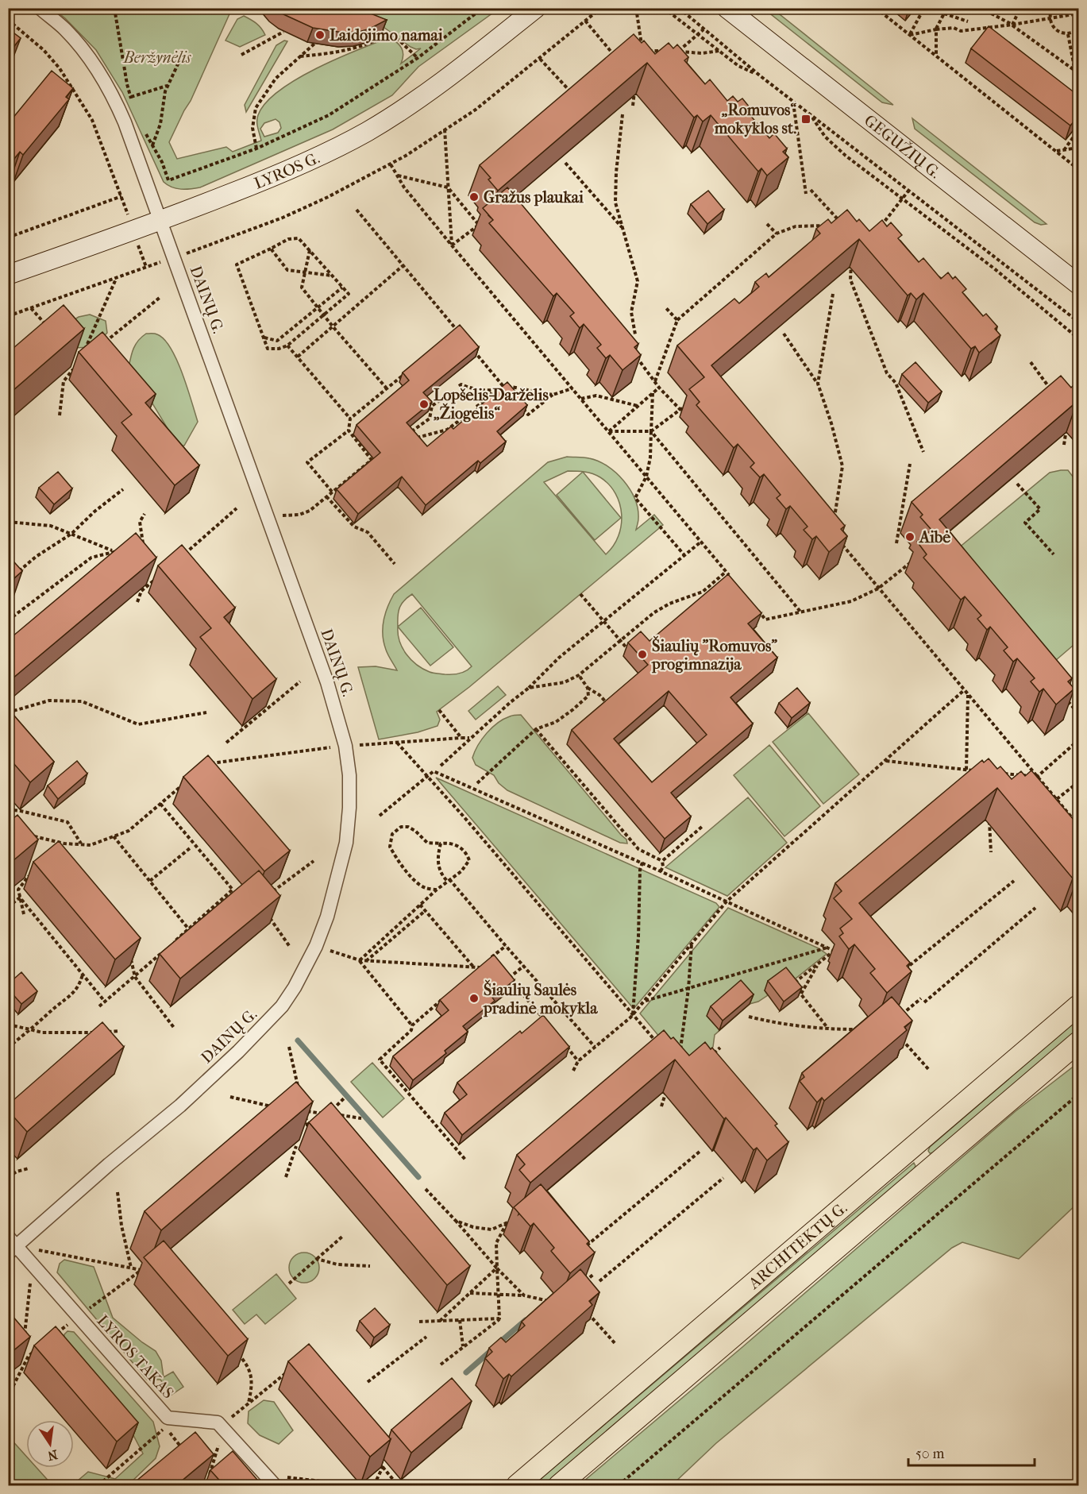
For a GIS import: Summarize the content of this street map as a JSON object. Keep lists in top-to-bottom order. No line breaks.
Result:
{"streets":{"main road":["ARCHITEKTŲ G."],"street":["GEGUŽIŲ G.","LYROS G.","DAINŲ G.","LYROS TAKAS"]},"crossings":[["LYROS G.","DAINŲ G."],["DAINŲ G.","LYROS TAKAS"]],"parks":["Beržynėlis"],"places":{"other":["Laidojimo namai","Gražus plaukai","Lopšelis-Darželis „Žiogelis“","Aibė","Šiaulių \"Romuvos\" progimnazija","Šiaulių Saulės pradinė mokykla"],"transit":["„Romuvos“ mokyklos st."]},"scale_bar":"50 m","north":"bottom"}
